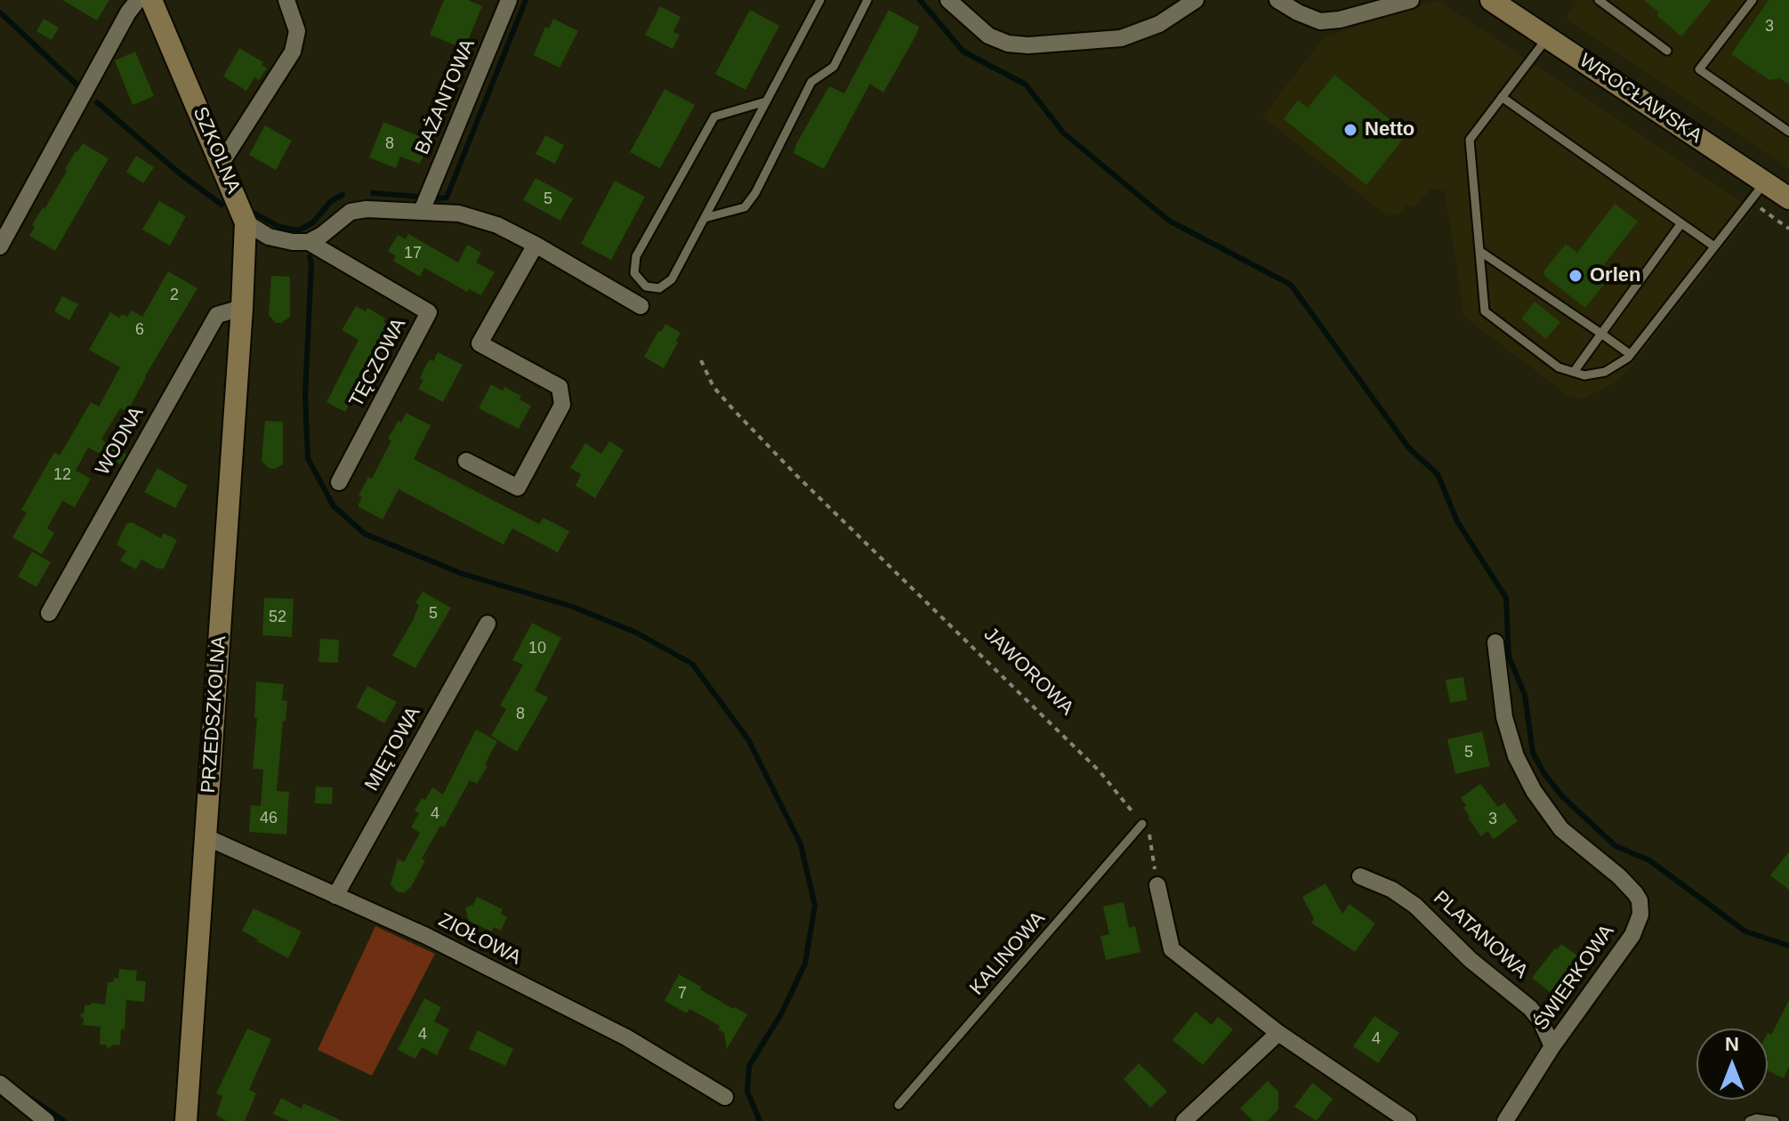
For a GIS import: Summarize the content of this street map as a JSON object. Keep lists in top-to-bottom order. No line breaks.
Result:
{"streets":{"street":["BAŻANTOWA","WROCŁAWSKA","SZKOLNA","TĘCZOWA","WODNA","PRZEDSZKOLNA","MIĘTOWA","PLATANOWA","ZIOŁOWA","ŚWIERKOWA"],"lane":["KALINOWA"],"path":["JAWOROWA"]},"crossings":[["SZKOLNA","WODNA"],["SZKOLNA","PRZEDSZKOLNA"],["WODNA","PRZEDSZKOLNA"],["JAWOROWA","KALINOWA"],["PRZEDSZKOLNA","ZIOŁOWA"],["MIĘTOWA","ZIOŁOWA"],["PLATANOWA","ŚWIERKOWA"]],"places":["Netto","Orlen"],"house_numbers":["3","8","5","17","2","6","12","5","52","10","8","5","4","46","3","7","4","4"],"north":"top"}
